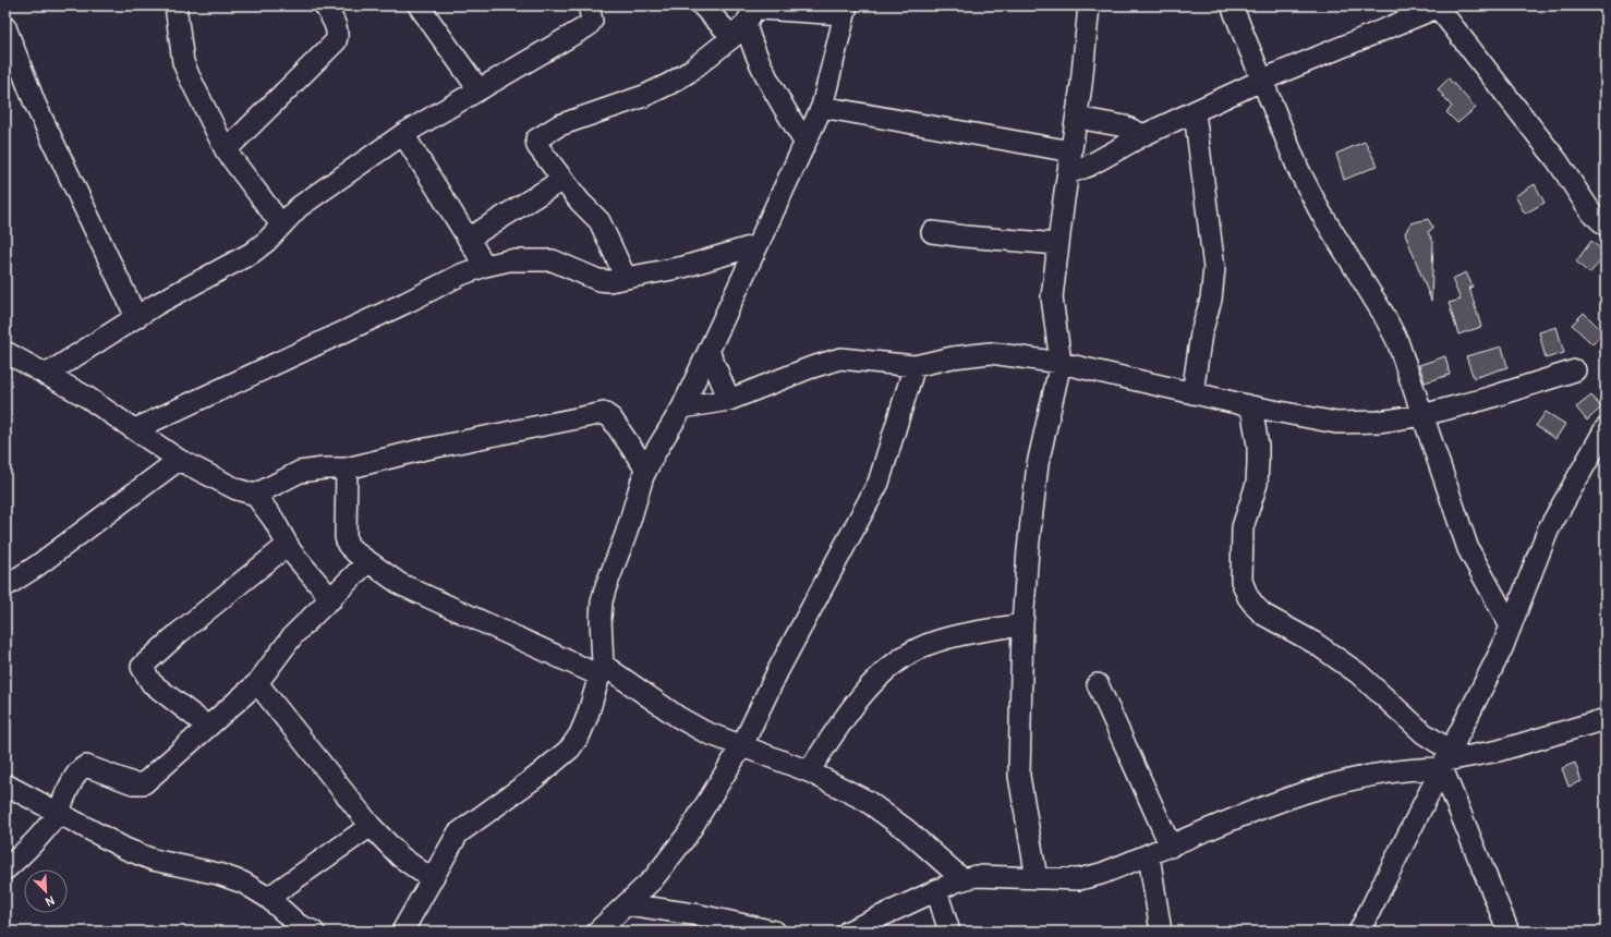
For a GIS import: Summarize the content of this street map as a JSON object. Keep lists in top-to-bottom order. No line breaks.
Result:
{"north":"bottom right"}
